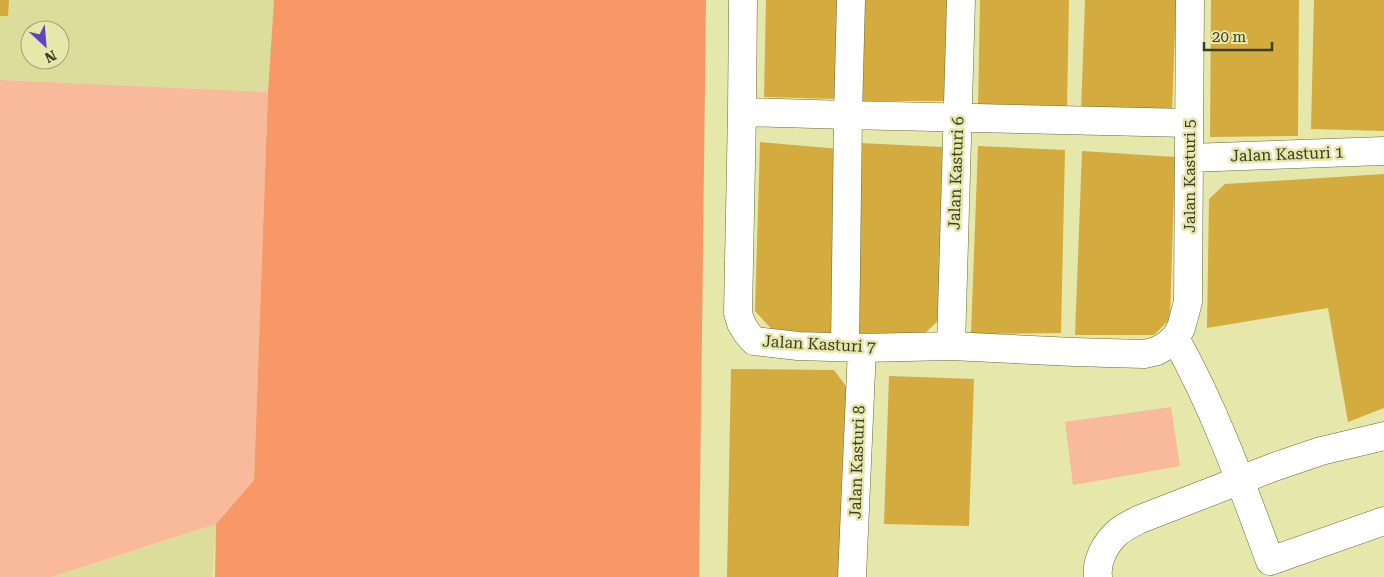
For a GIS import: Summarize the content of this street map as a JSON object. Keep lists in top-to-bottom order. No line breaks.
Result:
{"streets":{"street":["Jalan Kasturi 1","Jalan Kasturi 6","Jalan Kasturi 5","Jalan Kasturi 7","Jalan Kasturi 8"]},"crossings":[["Jalan Kasturi 1","Jalan Kasturi 5"],["Jalan Kasturi 6","Jalan Kasturi 7"],["Jalan Kasturi 5","Jalan Kasturi 7"],["Jalan Kasturi 7","Jalan Kasturi 8"]],"scale_bar":"20 m","north":"bottom right"}
